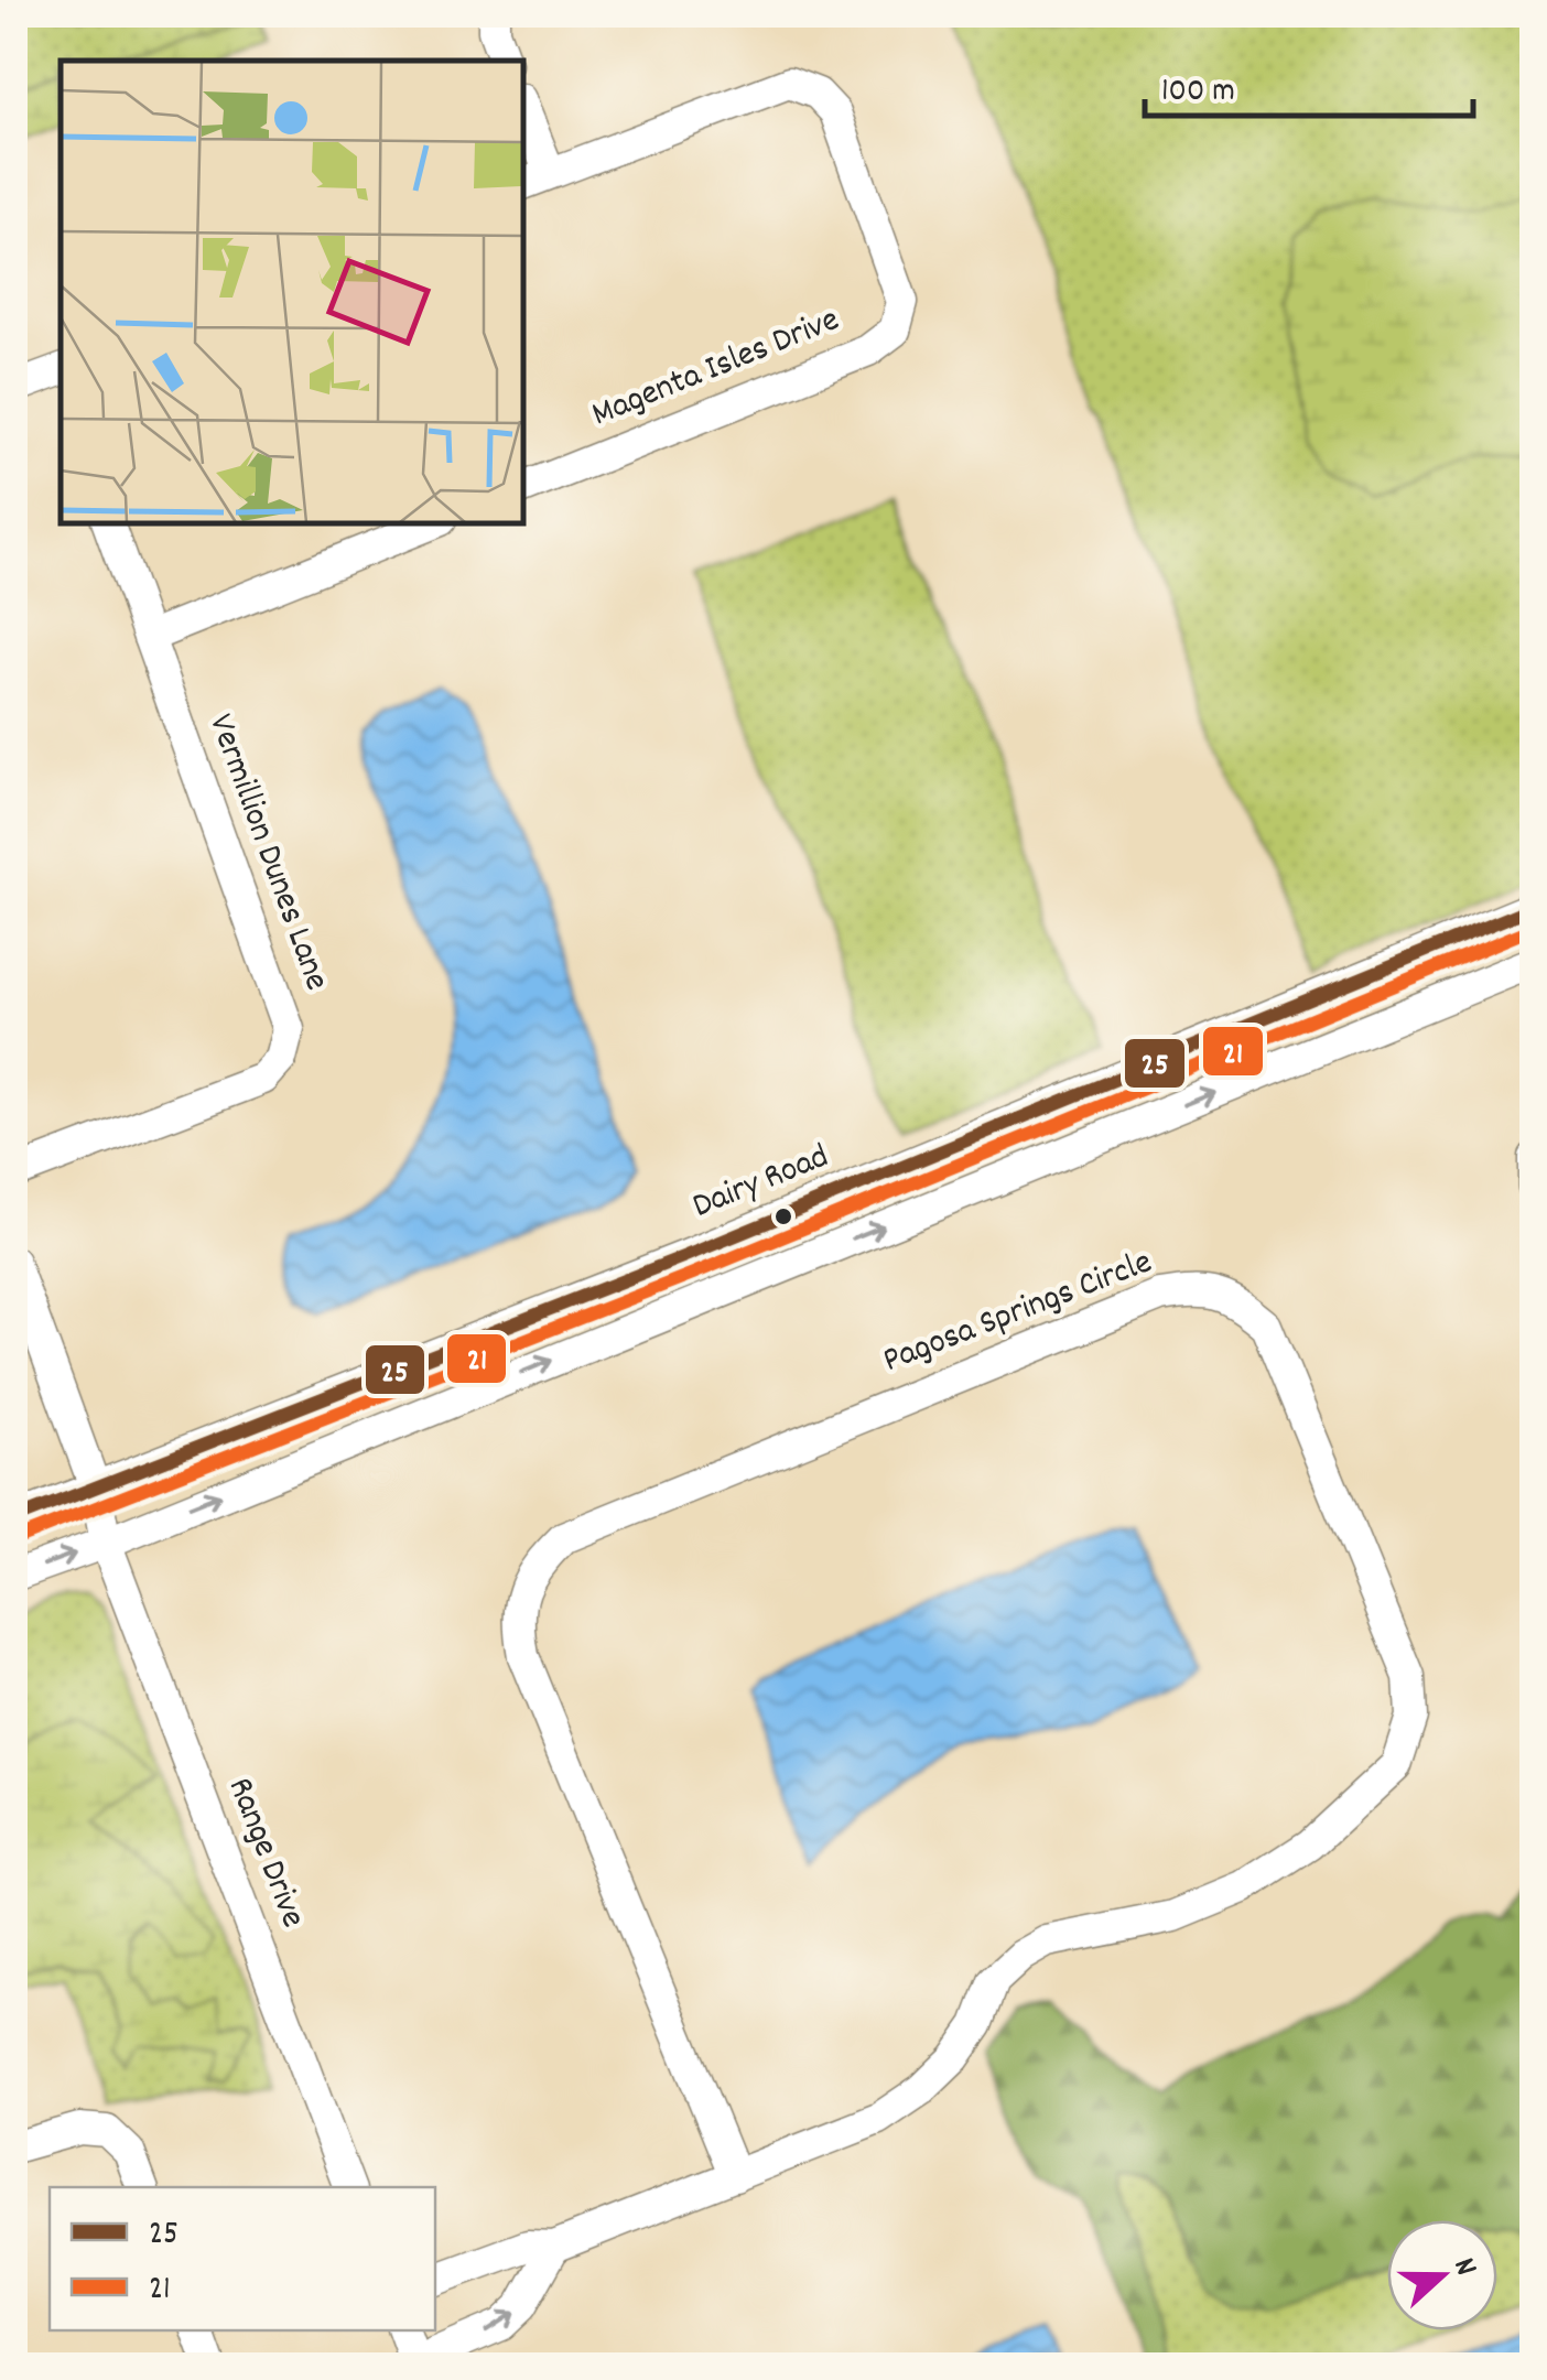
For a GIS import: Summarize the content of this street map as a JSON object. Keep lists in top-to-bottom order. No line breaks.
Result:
{"streets":{"street":["Magenta Isles Drive","Vermillion Dunes Lane","Dairy Road","Pagosa Springs Circle","Range Drive"]},"crossings":[["Dairy Road","Range Drive"]],"lines":["transit line 25","transit line 21"],"legend":["25","21"],"scale_bar":"100 m","north":"right"}
